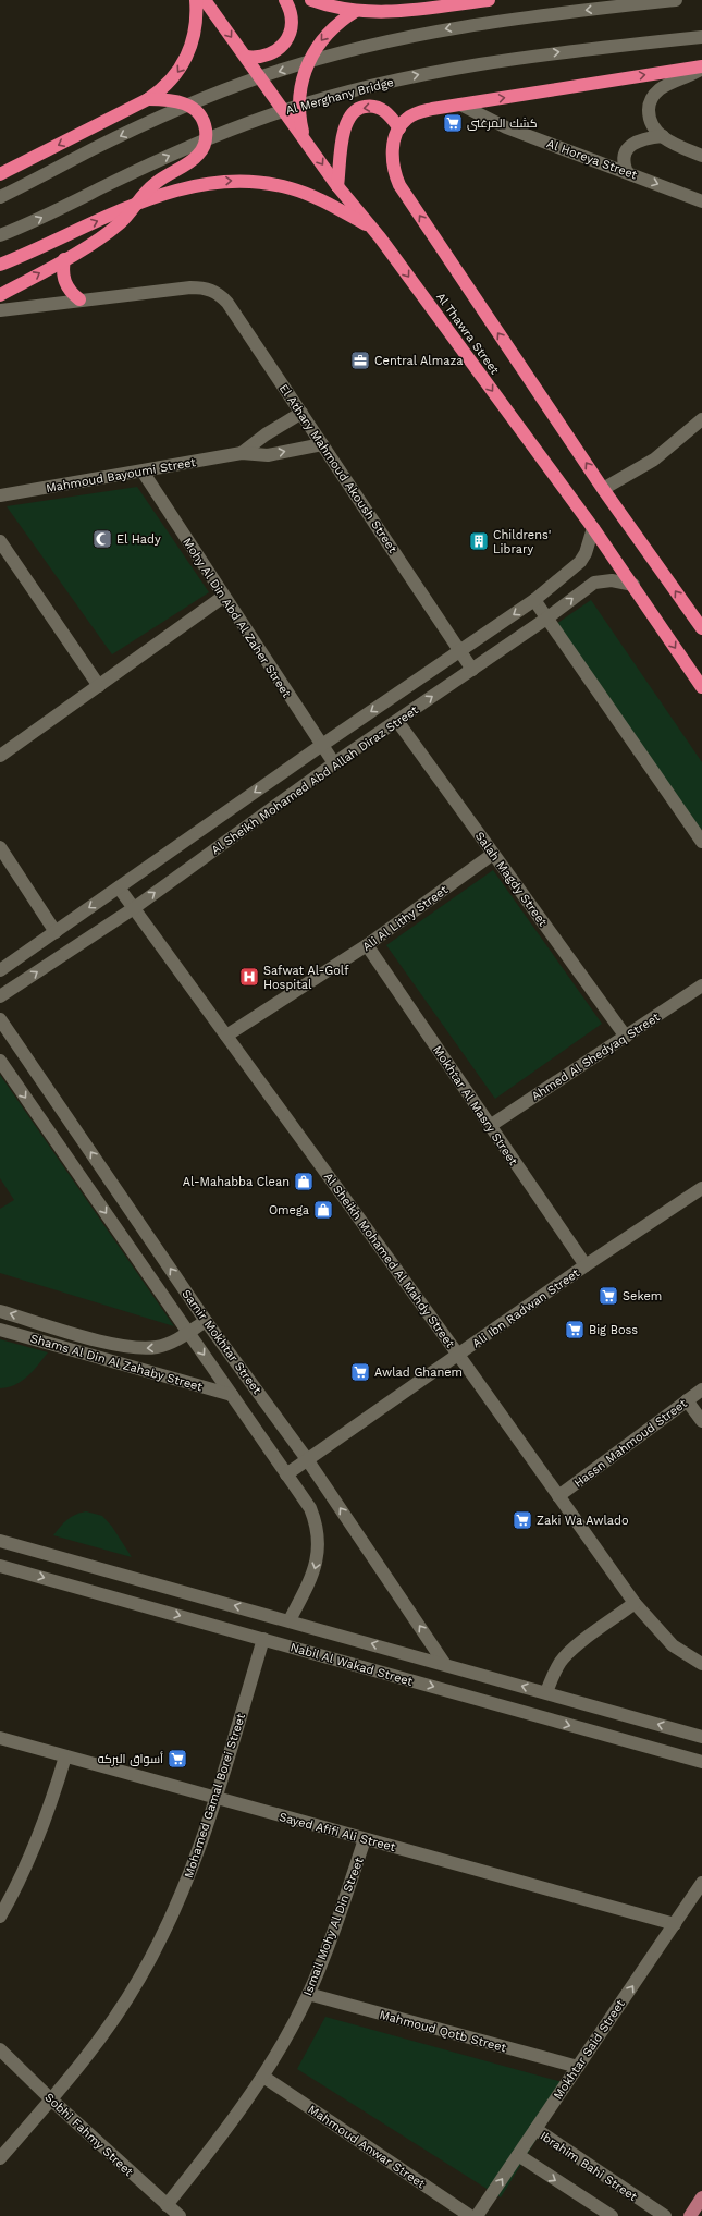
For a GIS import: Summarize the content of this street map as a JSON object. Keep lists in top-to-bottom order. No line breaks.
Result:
{"streets":{"highway":["Al Thawra Street"],"street":["Al Merghany Bridge","Al Horeya Street","El Athary Mahmoud Akoush Street","Mahmoud Bayoumi Street","Mohy Al Din Abd Al Zaher Street","Al Sheikh Mohamed Abd Allah Diraz Street","Salah Magdy Street","Ali Al Lithy Street","Ahmed Al Shedyaq Street","Mokhtar Al Masry Street","Al Sheikh Mohamed Al Mahdy Street","Ali Ibn Radwan Street","Samir Mokhtar Street","Shams Al Din Al Zahaby Street","Hassn Mahmoud Street","Nabil Al Wakad Street","Mohamed Gamal Borei Street","Sayed Afifi Ali Street","Ismail Mohy Al Din Street","Mahmoud Qotb Street","Mokhtar Said Street","Sobhi Fahmy Street","Mahmoud Anwar Street","Ibrahim Bahi Street"]},"crossings":[["Al Horeya Street","Al Thawra Street"],["Al Thawra Street","Al Sheikh Mohamed Abd Allah Diraz Street"],["El Athary Mahmoud Akoush Street","Mahmoud Bayoumi Street"],["El Athary Mahmoud Akoush Street","Al Sheikh Mohamed Abd Allah Diraz Street"],["Mahmoud Bayoumi Street","Mohy Al Din Abd Al Zaher Street"],["Mohy Al Din Abd Al Zaher Street","Al Sheikh Mohamed Abd Allah Diraz Street"],["Al Sheikh Mohamed Abd Allah Diraz Street","Salah Magdy Street"],["Al Sheikh Mohamed Abd Allah Diraz Street","Al Sheikh Mohamed Al Mahdy Street"],["Salah Magdy Street","Ali Al Lithy Street"],["Salah Magdy Street","Ahmed Al Shedyaq Street"],["Ali Al Lithy Street","Mokhtar Al Masry Street"],["Ali Al Lithy Street","Al Sheikh Mohamed Al Mahdy Street"],["Ahmed Al Shedyaq Street","Mokhtar Al Masry Street"],["Mokhtar Al Masry Street","Ali Ibn Radwan Street"],["Al Sheikh Mohamed Al Mahdy Street","Ali Ibn Radwan Street"],["Al Sheikh Mohamed Al Mahdy Street","Hassn Mahmoud Street"],["Ali Ibn Radwan Street","Samir Mokhtar Street"],["Samir Mokhtar Street","Shams Al Din Al Zahaby Street"],["Samir Mokhtar Street","Nabil Al Wakad Street"],["Nabil Al Wakad Street","Mohamed Gamal Borei Street"],["Mohamed Gamal Borei Street","Sayed Afifi Ali Street"],["Mohamed Gamal Borei Street","Sobhi Fahmy Street"],["Sayed Afifi Ali Street","Ismail Mohy Al Din Street"],["Sayed Afifi Ali Street","Mokhtar Said Street"],["Ismail Mohy Al Din Street","Mahmoud Qotb Street"],["Ismail Mohy Al Din Street","Sobhi Fahmy Street"],["Ismail Mohy Al Din Street","Mahmoud Anwar Street"],["Mahmoud Qotb Street","Mokhtar Said Street"],["Mokhtar Said Street","Ibrahim Bahi Street"]],"one_way":["Mokhtar Said Street"],"places":{"supermarket":["كشك المرغنى","Sekem","Big Boss","Awlad Ghanem","Zaki Wa Awlado","أسواق البركه"],"office":["Central Almaza"],"mosque":["El Hady"],"building":["Childrens' Library"],"hospital":["Safwat Al-Golf Hospital"],"shop":["Al-Mahabba Clean","Omega"]}}
